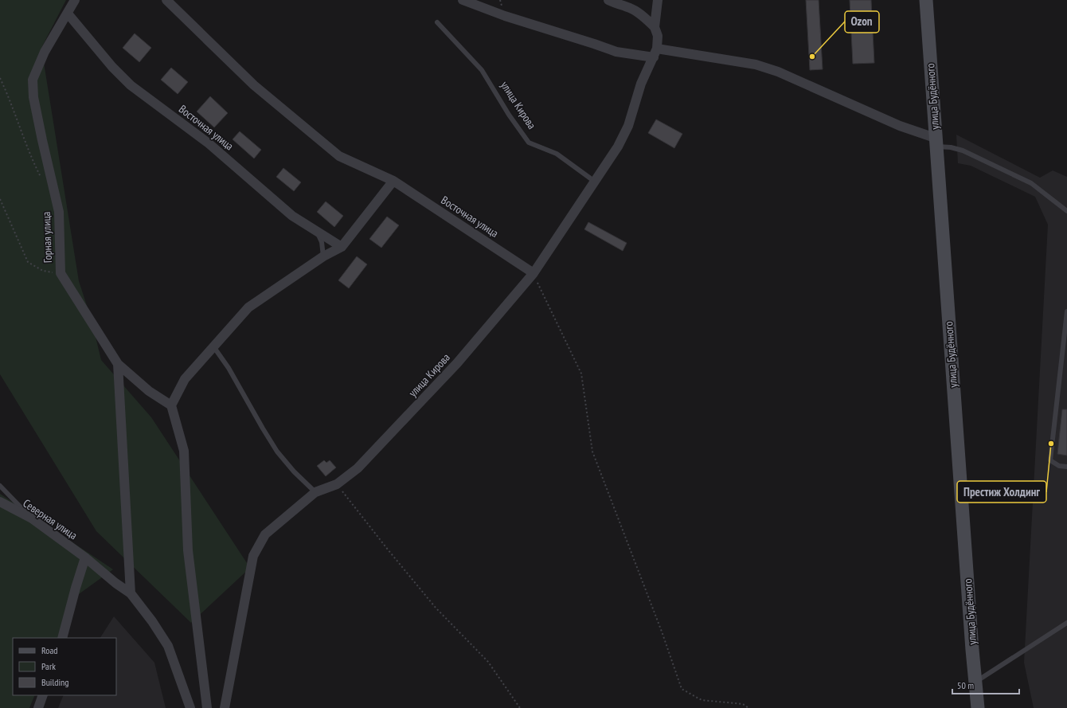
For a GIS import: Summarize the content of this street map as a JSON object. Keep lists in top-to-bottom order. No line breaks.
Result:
{"streets":{"main road":["улица Будённого"],"street":["улица Кирова","Восточная улица","Горная улица","Северная улица"]},"crossings":[["улица Кирова","Восточная улица"],["Восточная улица","Горная улица"]],"places":["Ozon","Престиж Холдинг"],"legend":["Road","Park","Building"],"scale_bar":"50 m"}
